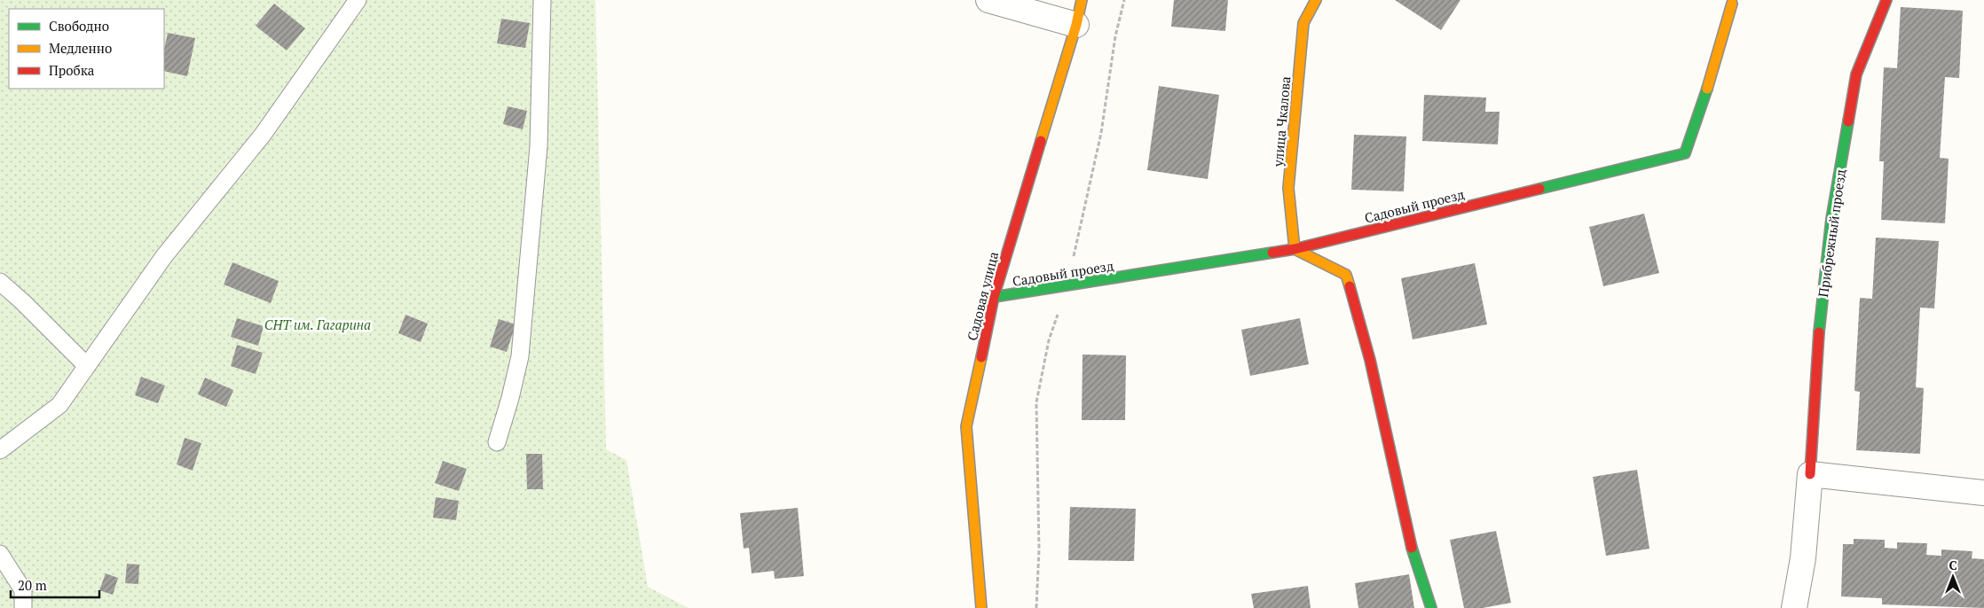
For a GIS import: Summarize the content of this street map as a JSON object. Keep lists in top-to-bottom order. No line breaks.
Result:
{"streets":{"street":["улица Чкалова","Садовый проезд","Прибрежный проезд","Садовая улица"]},"crossings":[["улица Чкалова","Садовый проезд"],["Садовый проезд","Садовая улица"]],"parks":["СНТ им. Гагарина"],"legend":["Свободно","Медленно","Пробка"],"scale_bar":"20 m","north":"top"}
